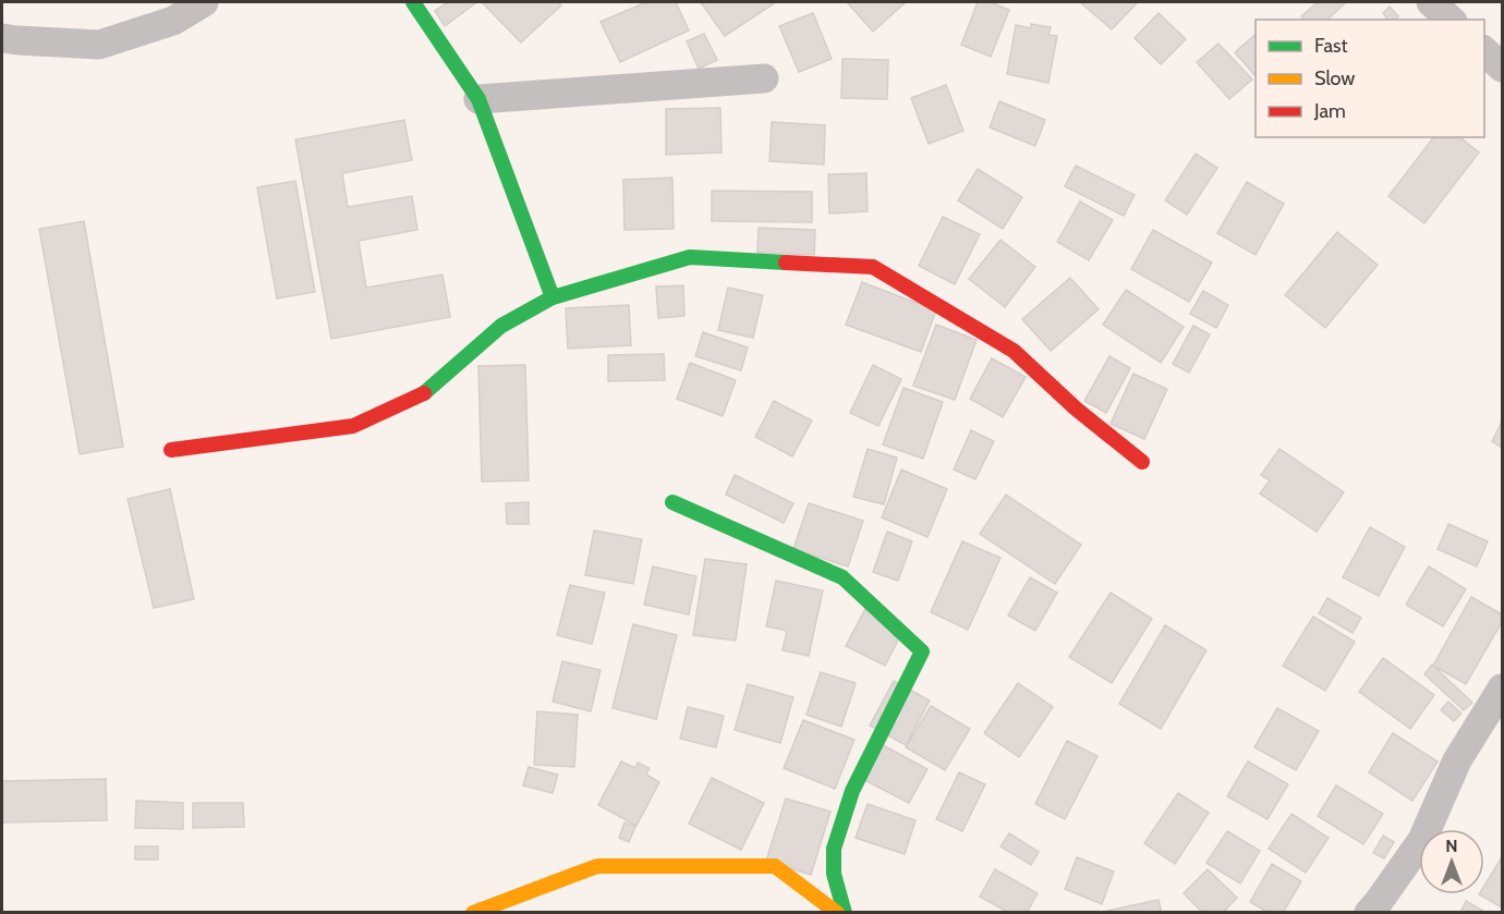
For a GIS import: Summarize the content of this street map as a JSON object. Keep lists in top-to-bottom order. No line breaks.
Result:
{"legend":["Fast","Slow","Jam"],"north":"top"}
